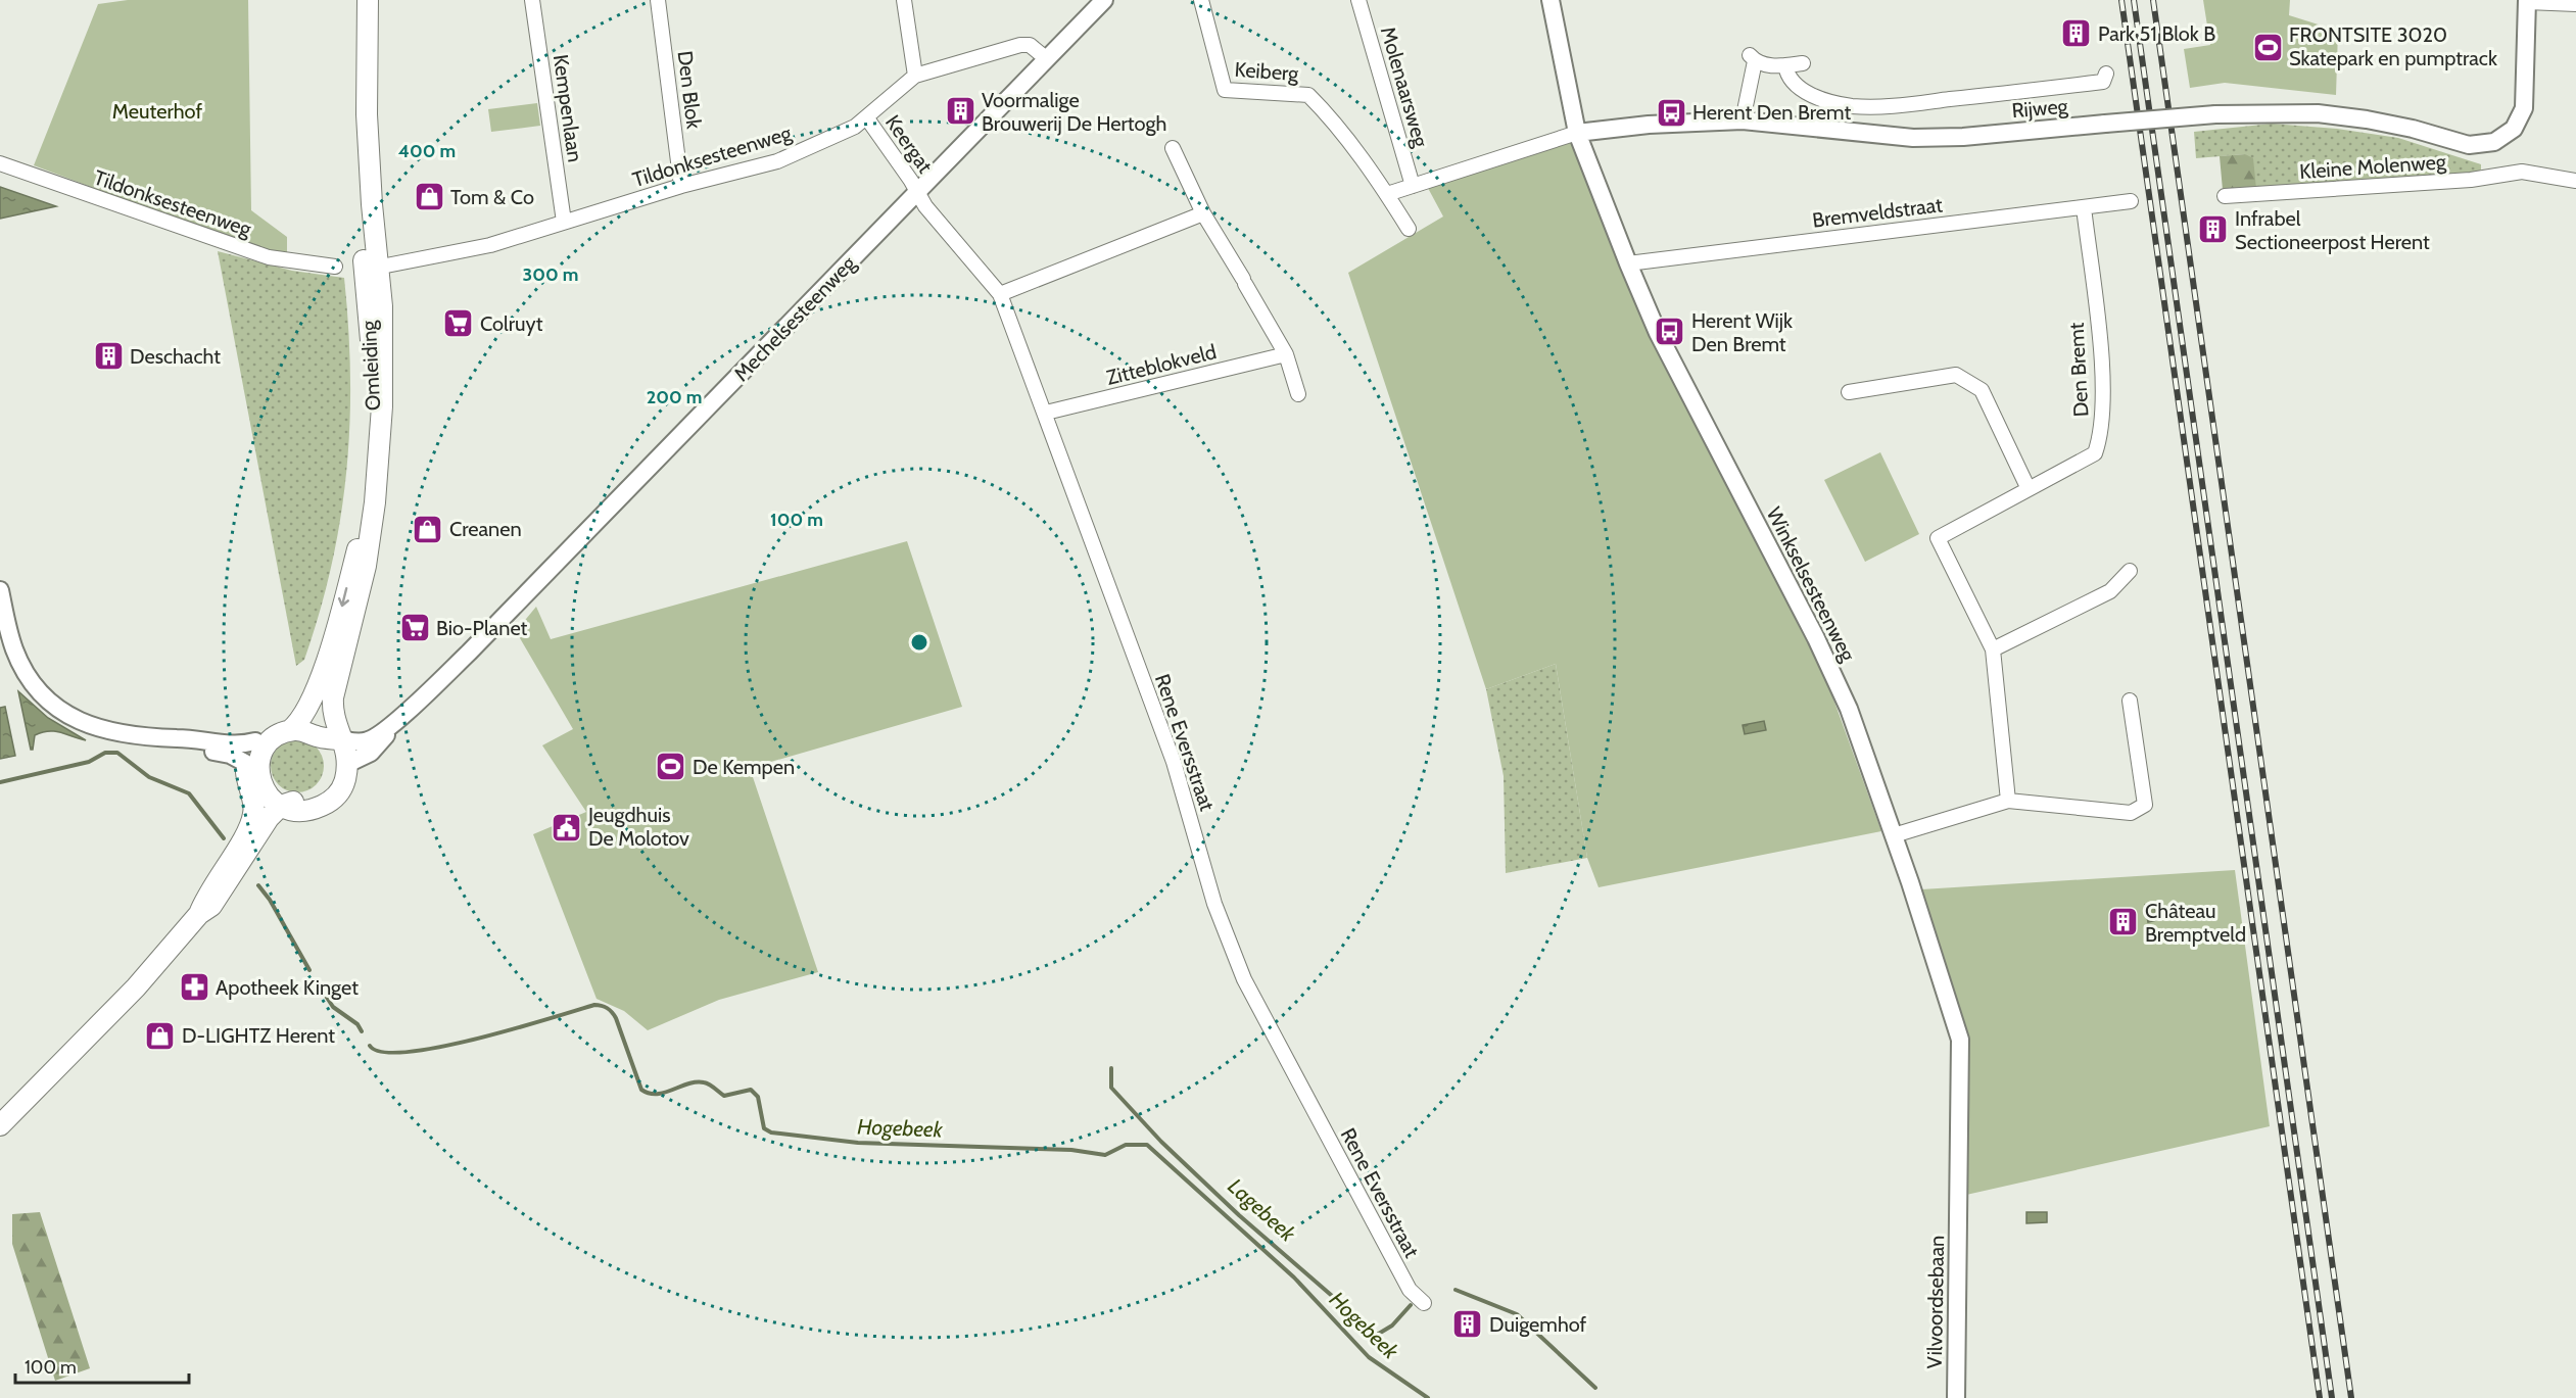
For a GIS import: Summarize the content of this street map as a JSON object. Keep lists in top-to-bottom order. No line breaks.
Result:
{"streets":{"main road":["Omleiding"],"street":["Keiberg","Molenaarsweg","Den Blok","Kempenlaan","Rijweg","Keergat","Tildonksesteenweg","Kleine Molenweg","Bremveldstraat","Mechelsesteenweg","Zitteblokveld","Den Bremt","Winkselsesteenweg","Rene Eversstraat","Vilvoordsebaan"]},"crossings":[["Den Blok","Tildonksesteenweg"],["Kempenlaan","Tildonksesteenweg"],["Rijweg","Winkselsesteenweg"],["Keergat","Tildonksesteenweg"],["Keergat","Mechelsesteenweg"],["Keergat","Rene Eversstraat"],["Tildonksesteenweg","Mechelsesteenweg"],["Tildonksesteenweg","Omleiding"],["Bremveldstraat","Den Bremt"],["Bremveldstraat","Winkselsesteenweg"],["Mechelsesteenweg","Omleiding"],["Mechelsesteenweg","Rene Eversstraat"],["Zitteblokveld","Rene Eversstraat"],["Winkselsesteenweg","Vilvoordsebaan"]],"water":["Hogebeek","Lagebeek"],"parks":["Meuterhof"],"places":{"building":["Park 51 Blok B","Voormalige Brouwerij De Hertogh","Infrabel Sectioneerpost Herent","Deschacht","Château Bremptveld","Duigemhof"],"sports":["FRONTSITE 3020 Skatepark en pumptrack","De Kempen"],"bus stop":["Herent Den Bremt","Herent Wijk Den Bremt"],"shop":["Tom & Co","Creanen","D-LIGHTZ Herent"],"supermarket":["Colruyt","Bio-Planet"],"public building":["Jeugdhuis De Molotov"],"pharmacy":["Apotheek Kinget"]},"scale_bar":"100 m","rings":["400 m","300 m","200 m","100 m"]}
